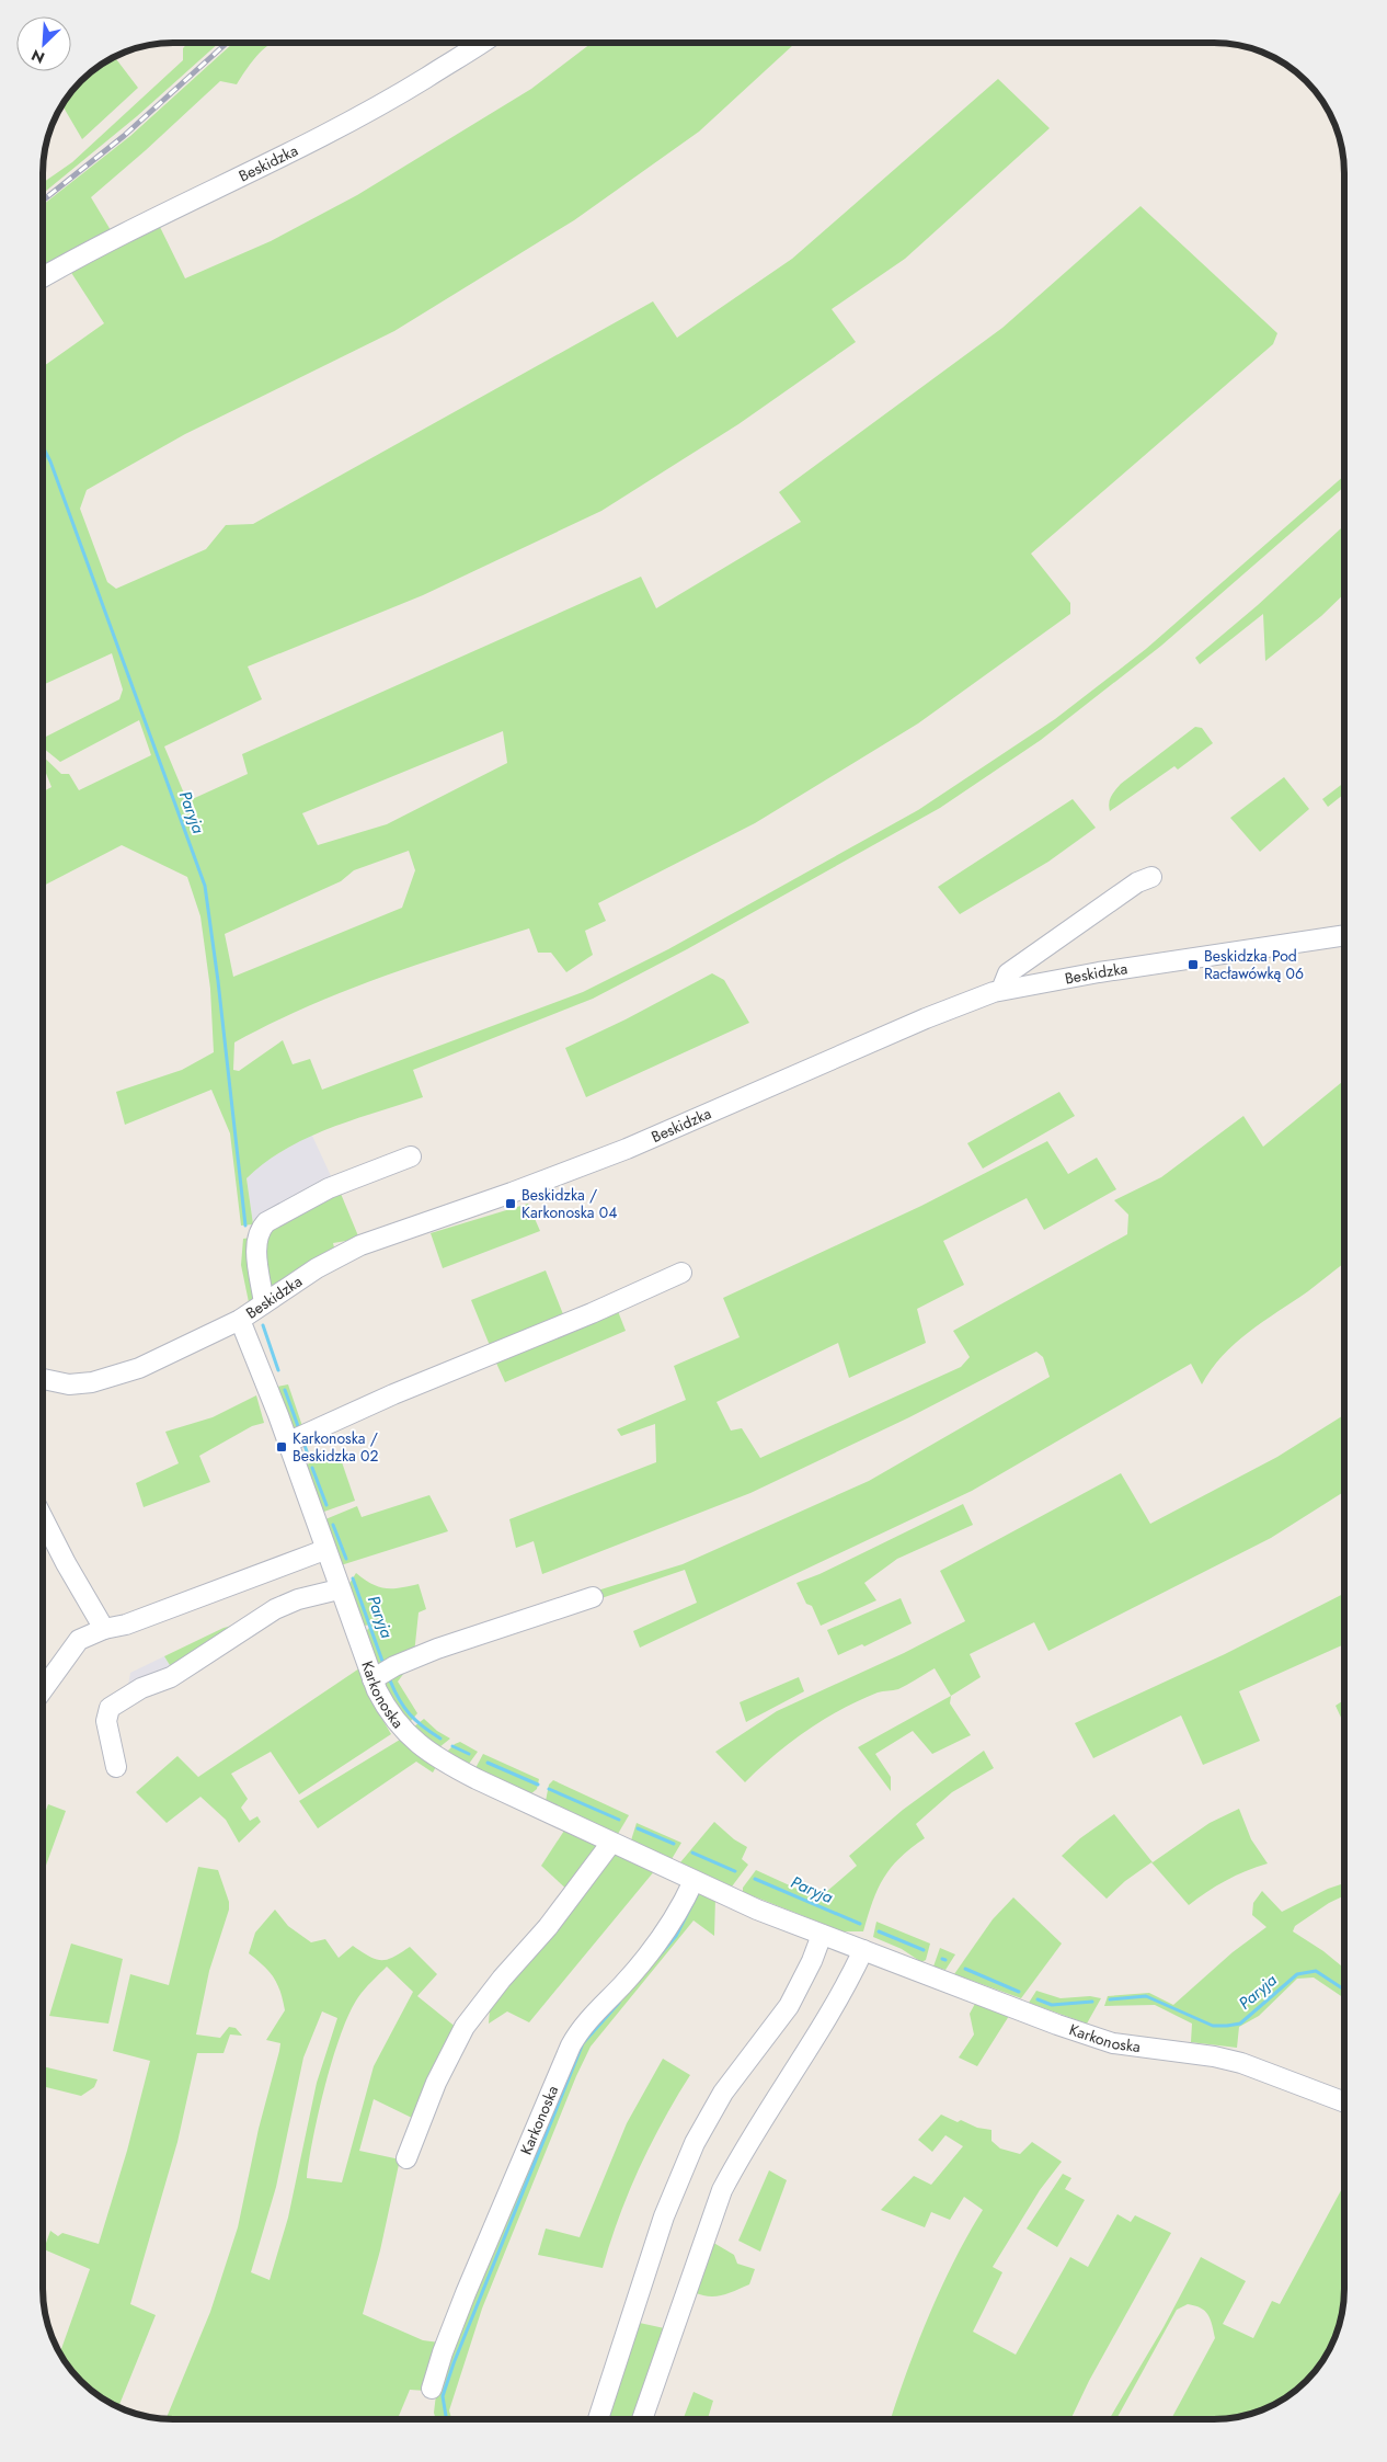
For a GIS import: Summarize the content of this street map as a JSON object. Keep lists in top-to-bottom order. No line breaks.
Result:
{"streets":{"street":["Beskidzka","Karkonoska"]},"crossings":[["Beskidzka","Karkonoska"]],"water":["Paryja"],"places":{"transit":["Beskidzka Pod Racławówką 06","Beskidzka / Karkonoska 04","Karkonoska / Beskidzka 02"]},"north":"bottom left"}
